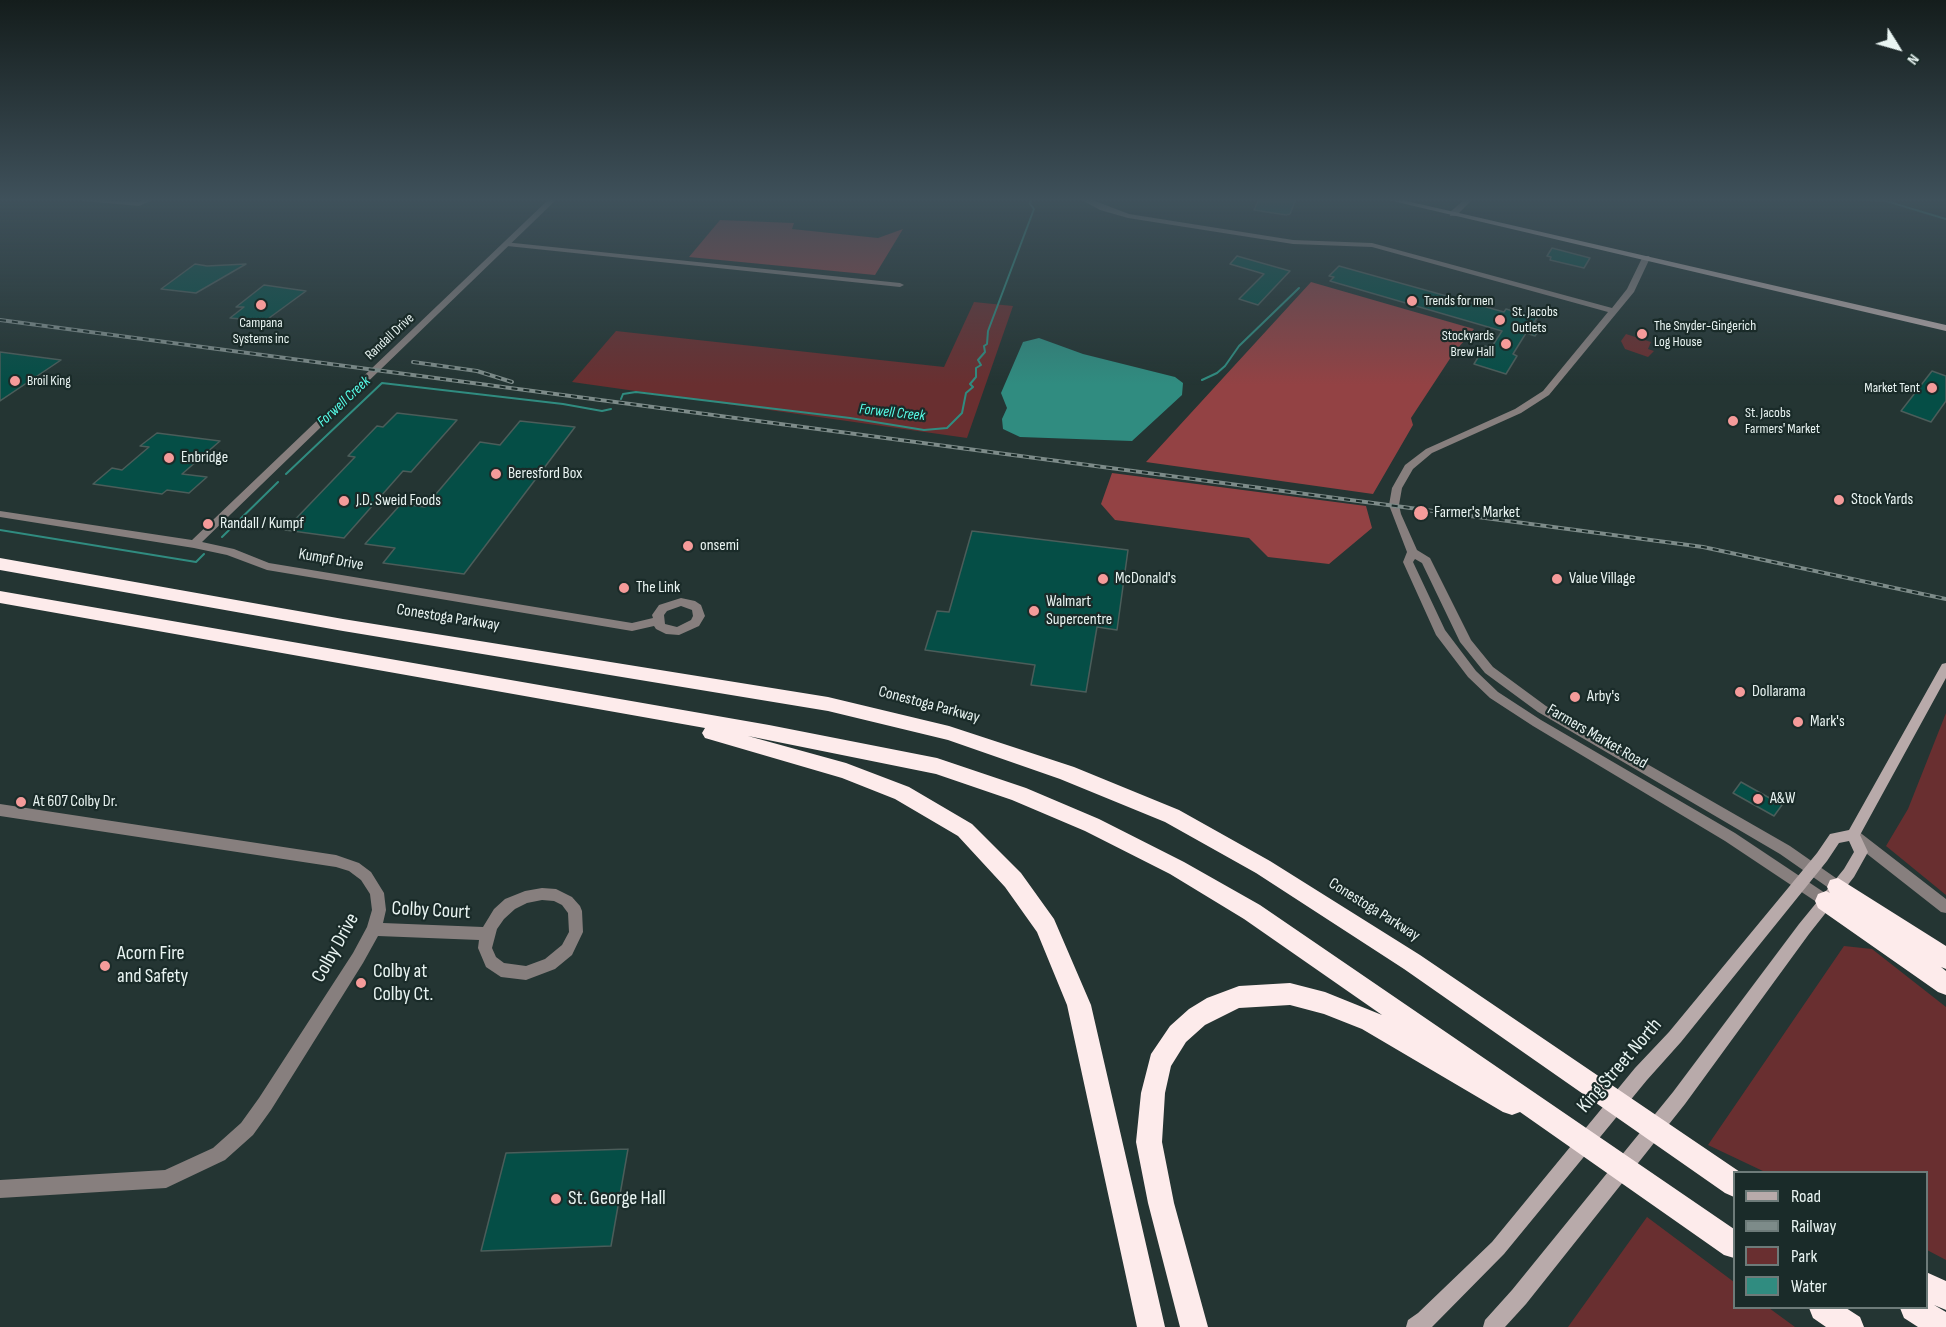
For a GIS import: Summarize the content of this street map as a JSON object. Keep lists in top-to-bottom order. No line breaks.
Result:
{"streets":{"highway":["Conestoga Parkway"],"main road":["King Street North"],"street":["Randall Drive","Kumpf Drive","Farmers Market Road","Colby Court","Colby Drive"]},"crossings":[["Randall Drive","Kumpf Drive"],["Farmers Market Road","King Street North"],["Colby Court","Colby Drive"]],"water":["Forwell Creek"],"places":["Trends for men","Campana Systems inc","St. Jacobs Outlets","The Snyder-Gingerich Log House","Stockyards Brew Hall","Broil King","Market Tent","St. Jacobs Farmers' Market","Enbridge","Beresford Box","Stock Yards","J.D. Sweid Foods","Farmer's Market","Randall / Kumpf","onsemi","McDonald's","Value Village","The Link","Walmart Supercentre","Dollarama","Arby's","Mark's","A&W","At 607 Colby Dr.","Acorn Fire and Safety","Colby at Colby Ct.","St. George Hall"],"legend":["Road","Railway","Park","Water"],"north":"bottom right"}
